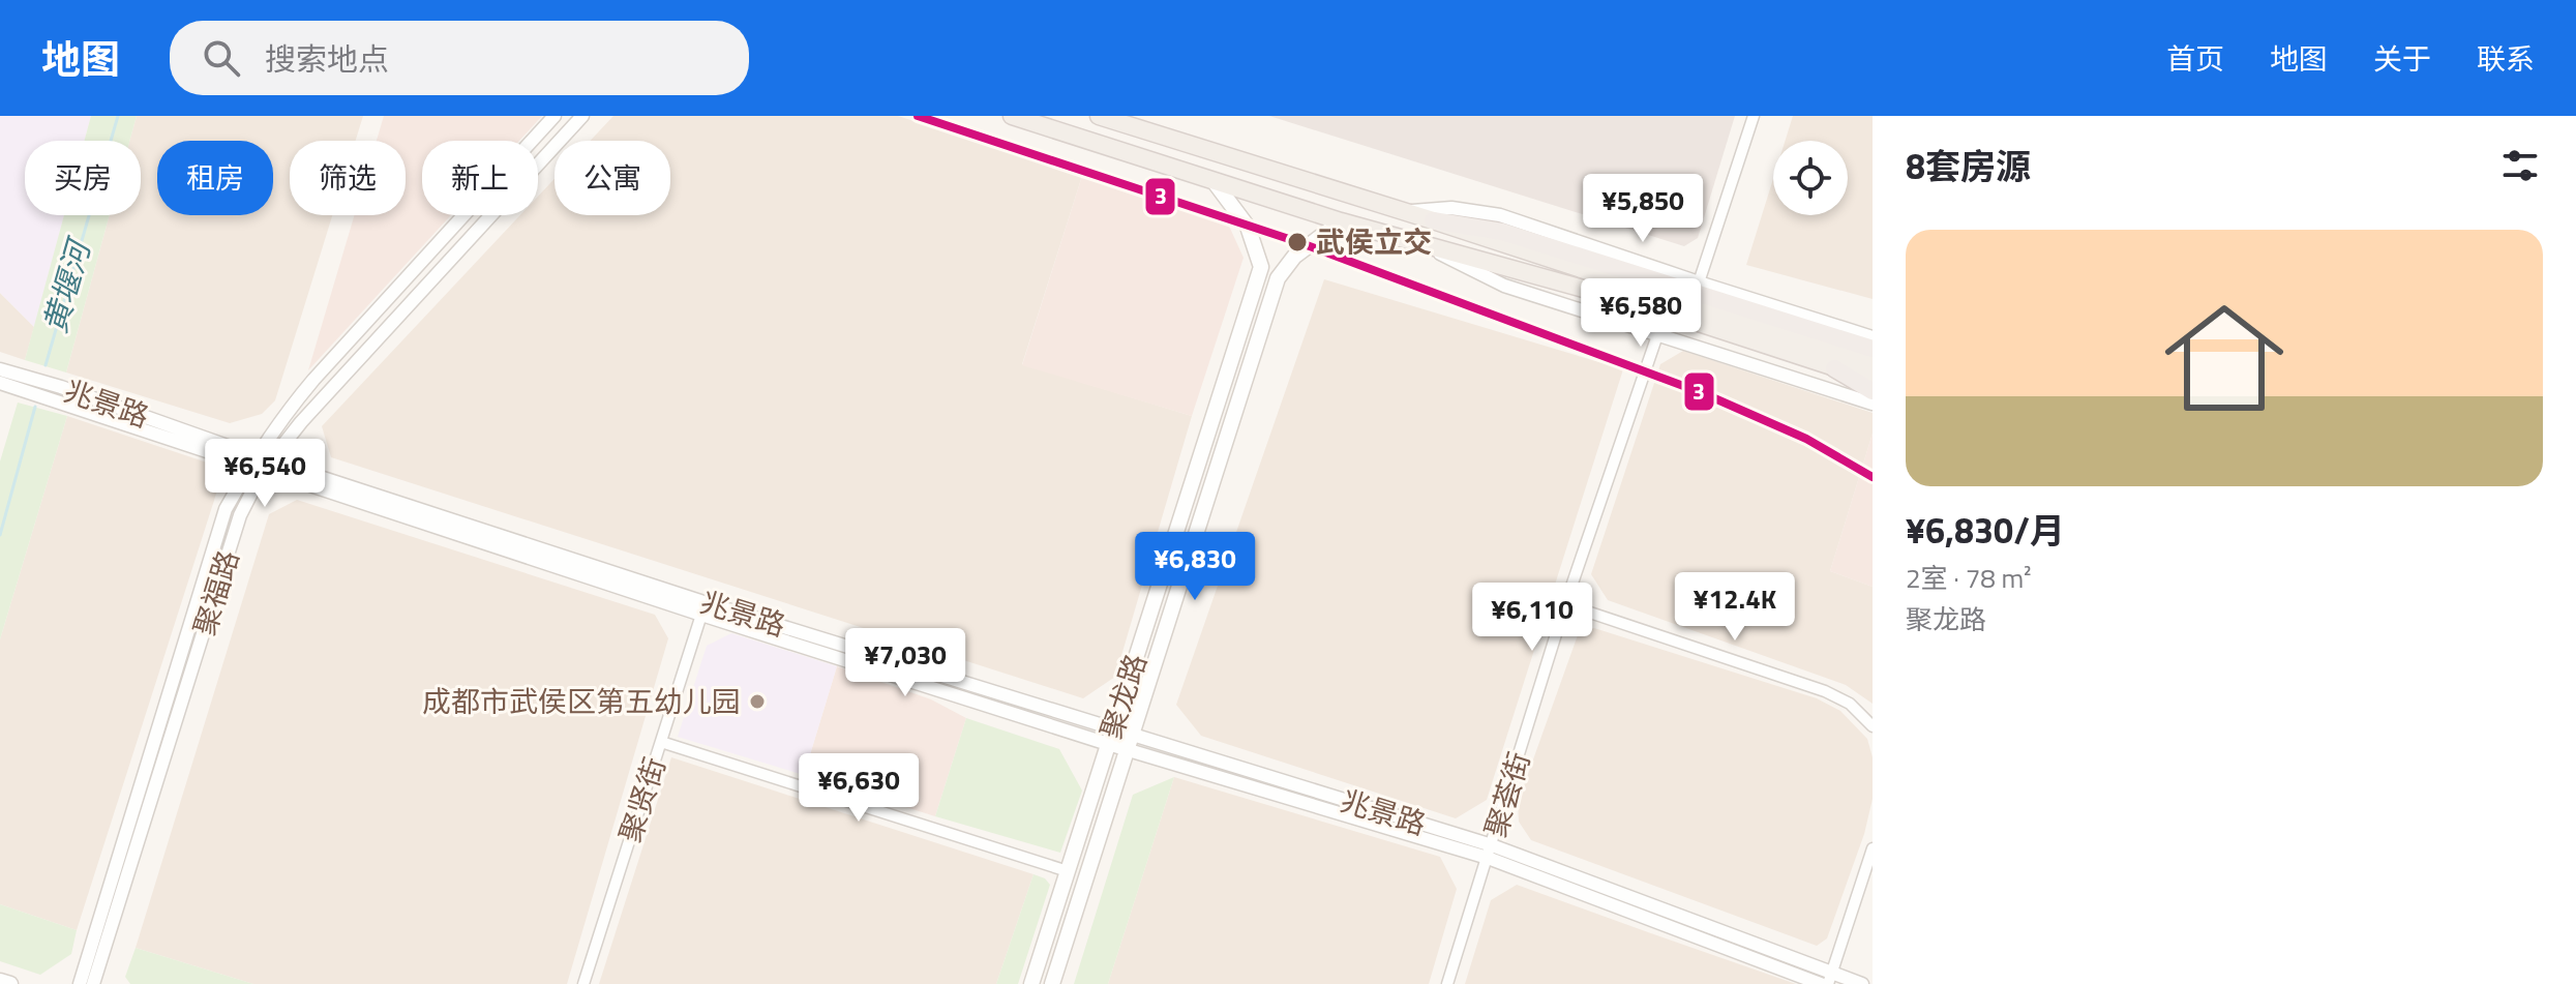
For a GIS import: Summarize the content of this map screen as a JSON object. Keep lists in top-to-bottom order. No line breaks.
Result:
{"streets":{"main road":["聚龙路"],"street":["兆景路","聚福路","聚荟街","聚贤街"]},"crossings":[["兆景路","聚福路"],["兆景路","聚龙路"],["兆景路","聚荟街"],["兆景路","聚贤街"]],"water":["黄堰河"],"places":["武侯立交","成都市武侯区第五幼儿园"],"lines":["transit line 3"],"page":{"header":"地图","search":"搜索地点","nav":["首页","地图","关于","联系"],"heading":"8套房源","chip":["买房","租房","筛选","新上","公寓"],"price":["¥5,850","¥6,580","¥6,540","¥6,830","¥12.4K","¥6,110","¥7,030","¥6,630"],"list":[{"name":"¥6,830/月","note":"2室 · 78 m² · 聚龙路"}]}}
